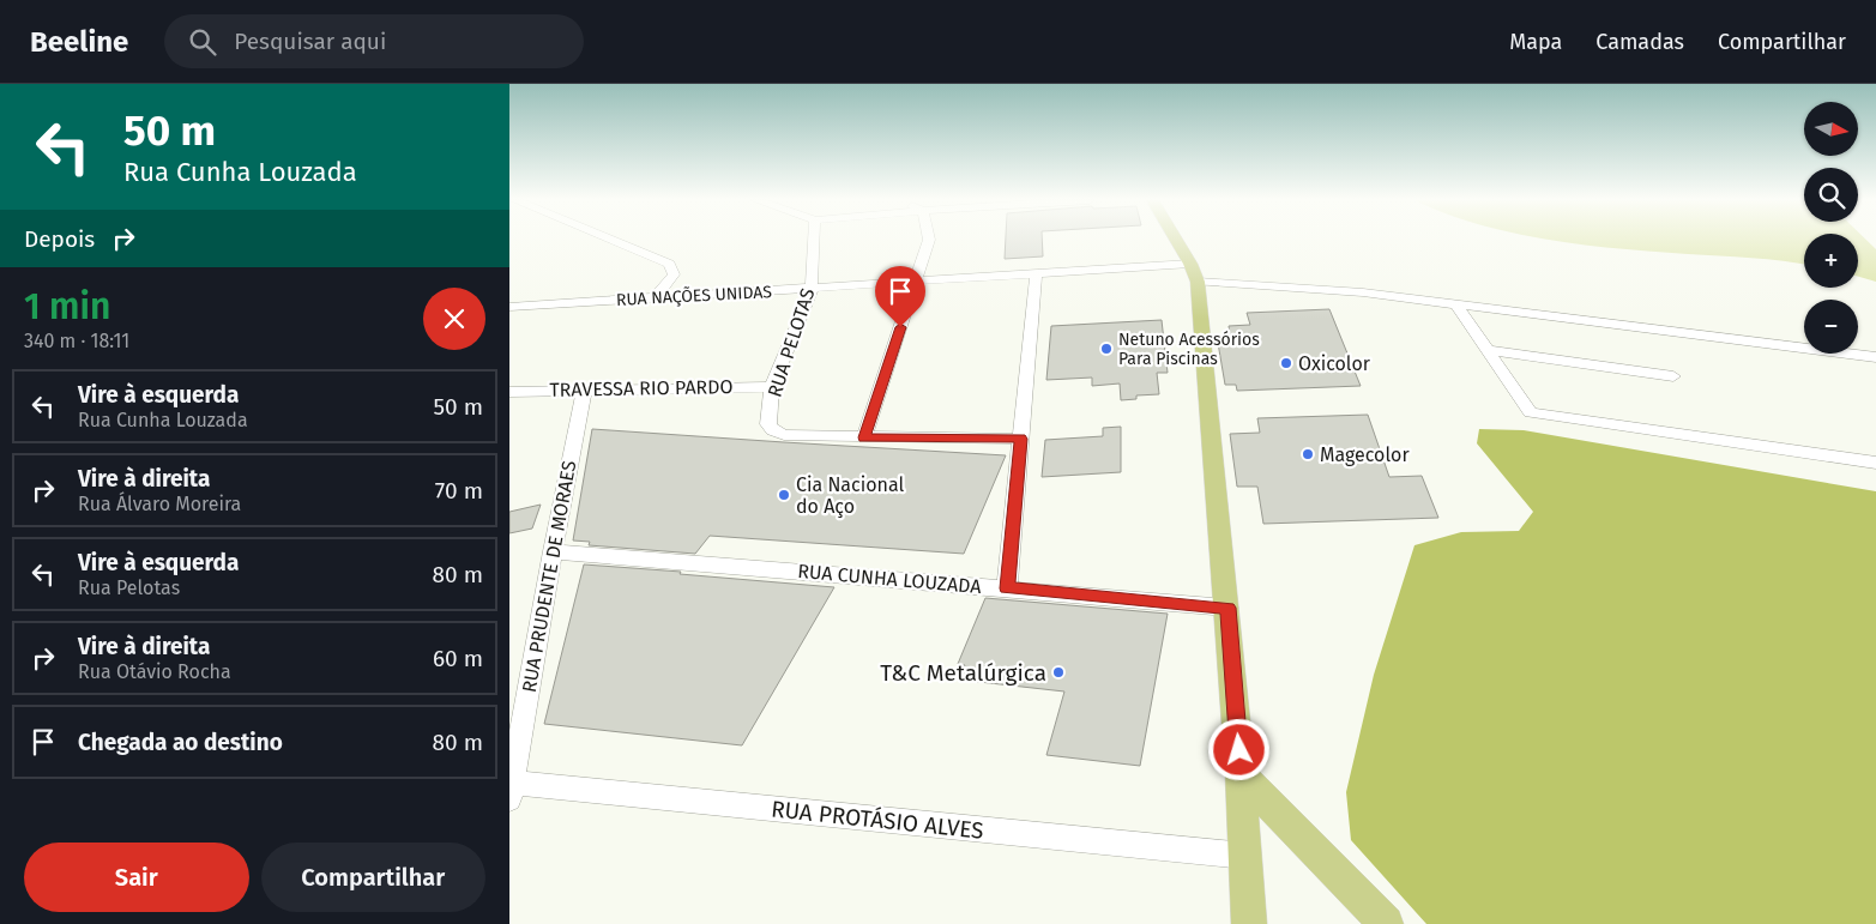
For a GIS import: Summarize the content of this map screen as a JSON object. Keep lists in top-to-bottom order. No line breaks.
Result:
{"streets":{"street":["RUA NAÇÕES UNIDAS","RUA PELOTAS","TRAVESSA RIO PARDO","RUA PRUDENTE DE MORAES","RUA CUNHA LOUZADA","RUA PROTÁSIO ALVES"]},"crossings":[["RUA NAÇÕES UNIDAS","RUA PELOTAS"],["RUA PELOTAS","TRAVESSA RIO PARDO"],["TRAVESSA RIO PARDO","RUA PRUDENTE DE MORAES"],["RUA PRUDENTE DE MORAES","RUA CUNHA LOUZADA"],["RUA PRUDENTE DE MORAES","RUA PROTÁSIO ALVES"]],"places":["Netuno Acessórios Para Piscinas","Oxicolor","Magecolor","Cia Nacional do Aço","T&C Metalúrgica"],"north":"right","page":{"header":"Beeline","search":"Pesquisar aqui","nav":["Mapa","Camadas","Compartilhar"],"turn":["50 m","Rua Cunha Louzada"],"map_buttons":["+","−"],"then":"Depois","heading":["1 min","340 m · 18:11"],"list":[{"name":"Vire à esquerda","note":"Rua Cunha Louzada","value":"50 m"},{"name":"Vire à direita","note":"Rua Álvaro Moreira","value":"70 m"},{"name":"Vire à esquerda","note":"Rua Pelotas","value":"80 m"},{"name":"Vire à direita","note":"Rua Otávio Rocha","value":"60 m"},{"name":"Chegada ao destino","value":"80 m"}],"buttons":["Sair","Compartilhar"]}}
